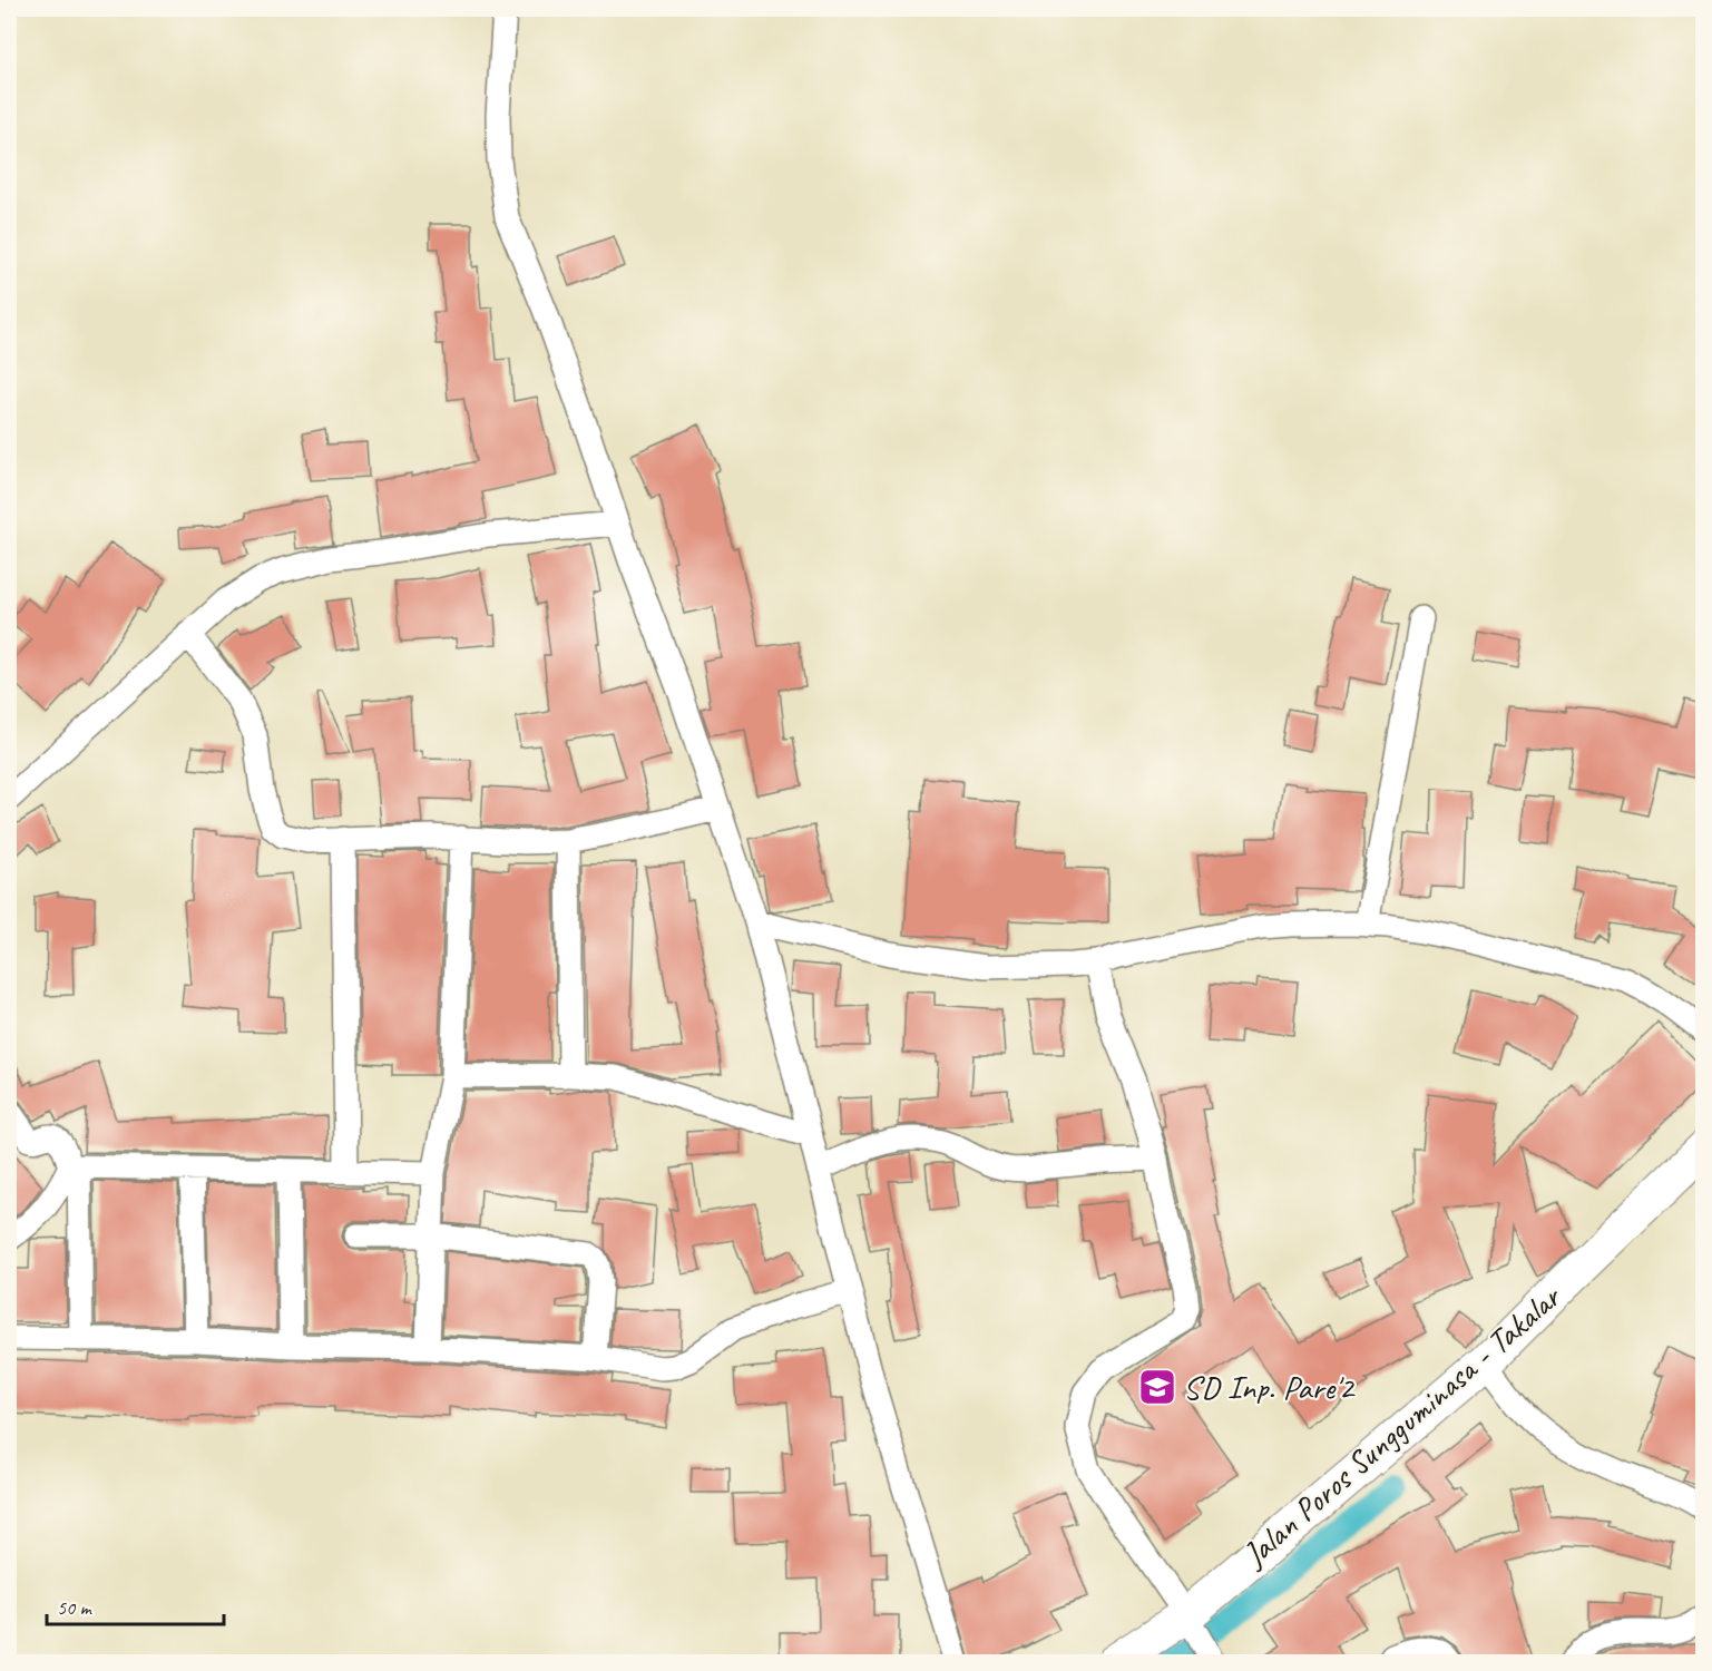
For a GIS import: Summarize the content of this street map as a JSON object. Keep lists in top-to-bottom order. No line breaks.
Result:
{"streets":{"highway":["Jalan Poros Sungguminasa - Takalar"]},"places":{"school or university":["SD Inp. Pare'2"]},"scale_bar":"50 m"}
